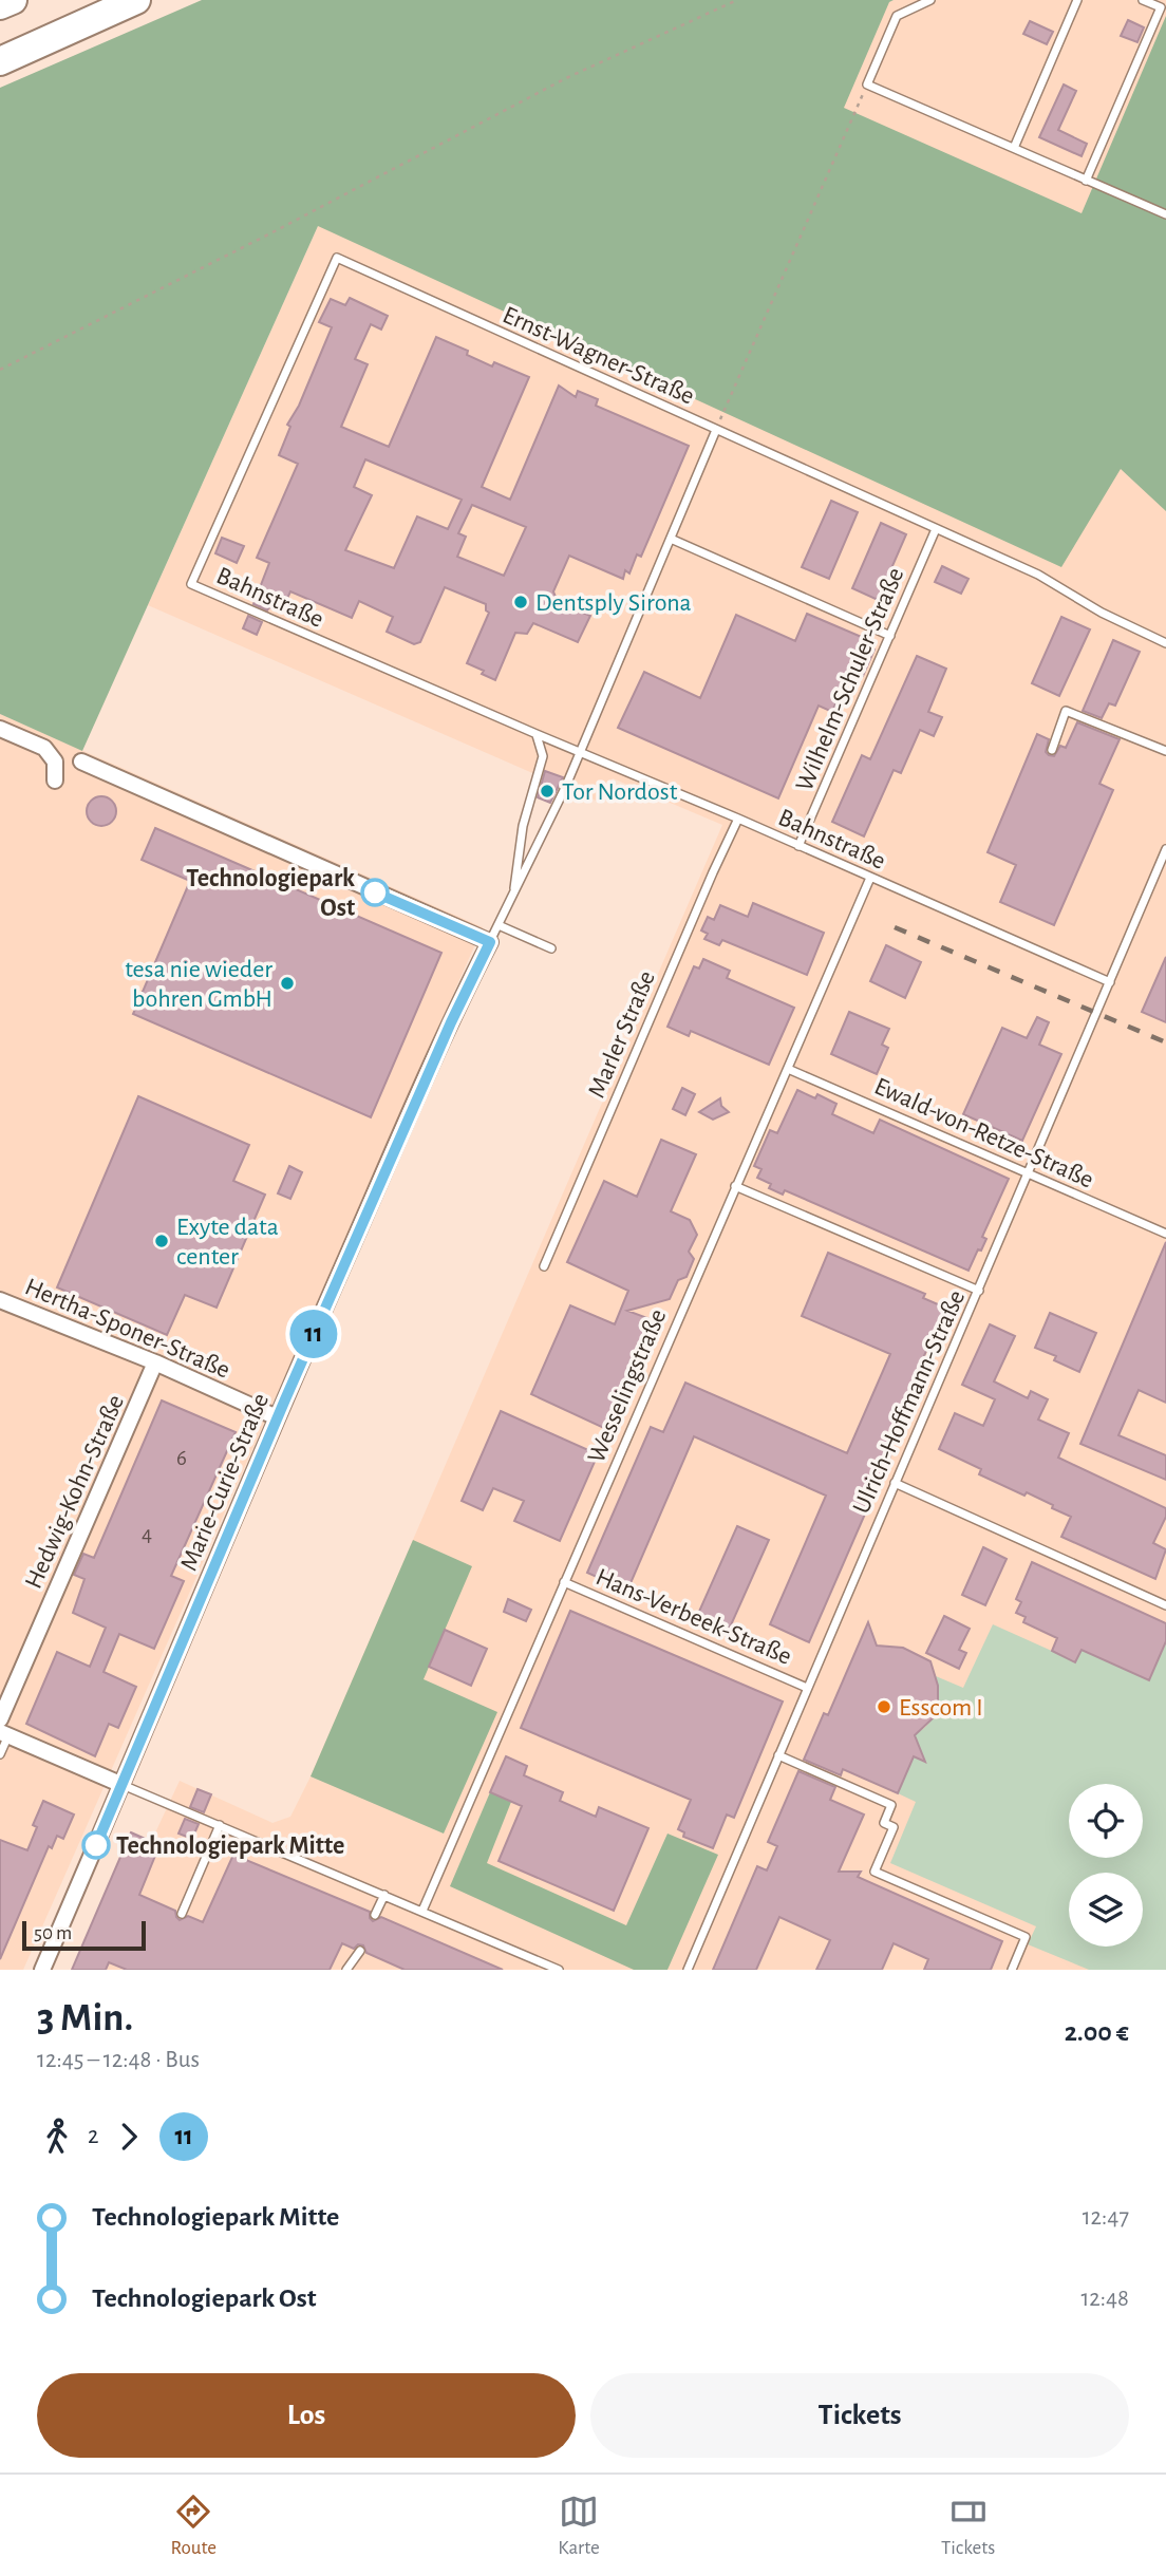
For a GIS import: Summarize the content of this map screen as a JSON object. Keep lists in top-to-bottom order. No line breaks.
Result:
{"streets":{"street":["Hertha-Sponer-Straße","Marie-Curie-Straße","Hedwig-Kohn-Straße"],"lane":["Ernst-Wagner-Straße","Bahnstraße","Wilhelm-Schuler-Straße","Marler Straße","Ewald-von-Retze-Straße","Wesselingstraße","Ulrich-Hoffmann-Straße","Hans-Verbeek-Straße"]},"crossings":[["Ernst-Wagner-Straße","Bahnstraße"],["Ernst-Wagner-Straße","Wilhelm-Schuler-Straße"],["Bahnstraße","Wilhelm-Schuler-Straße"],["Bahnstraße","Marler Straße"],["Bahnstraße","Wesselingstraße"],["Bahnstraße","Ulrich-Hoffmann-Straße"],["Bahnstraße","Marie-Curie-Straße"],["Ewald-von-Retze-Straße","Wesselingstraße"],["Ewald-von-Retze-Straße","Ulrich-Hoffmann-Straße"],["Hertha-Sponer-Straße","Marie-Curie-Straße"],["Hertha-Sponer-Straße","Hedwig-Kohn-Straße"],["Wesselingstraße","Hans-Verbeek-Straße"],["Ulrich-Hoffmann-Straße","Hans-Verbeek-Straße"]],"places":["Dentsply Sirona","Tor Nordost","Technologiepark Ost","tesa nie wieder bohren GmbH","Exyte data center","Esscom I","Technologiepark Mitte"],"lines":["bus line 11"],"house_numbers":["6","4"],"scale_bar":"50 m","page":{"on_map":"11","scale":"50 m","heading":["3 Min.","12:45 – 12:48 · Bus","2.00 €"],"legs":["2","11"],"list":[{"name":"Technologiepark Mitte","value":"12:47"},{"name":"Technologiepark Ost","value":"12:48"}],"buttons":["Los","Tickets"],"tabs":["Route","Karte","Tickets"]}}
